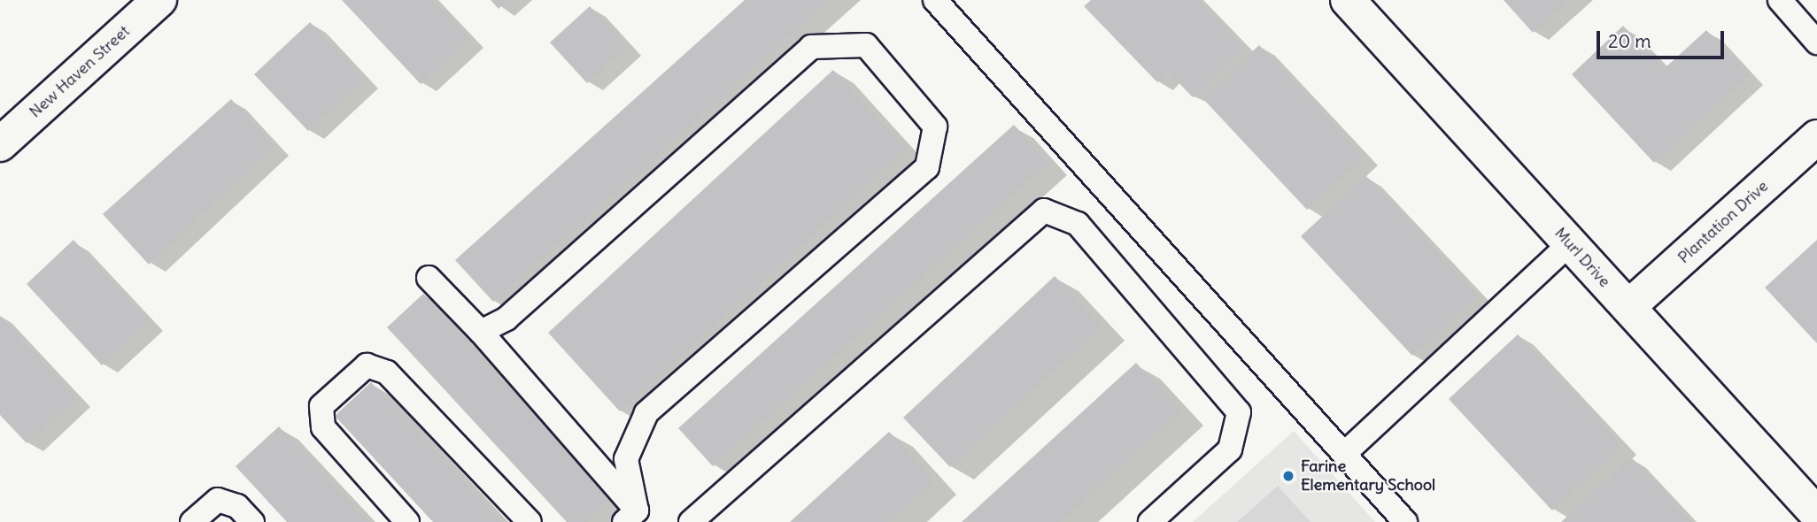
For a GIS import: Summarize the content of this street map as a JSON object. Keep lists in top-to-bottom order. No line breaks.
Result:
{"streets":{"street":["New Haven Street","Plantation Drive","Murl Drive"]},"crossings":[["Plantation Drive","Murl Drive"]],"places":["Farine Elementary School"],"scale_bar":"20 m"}
